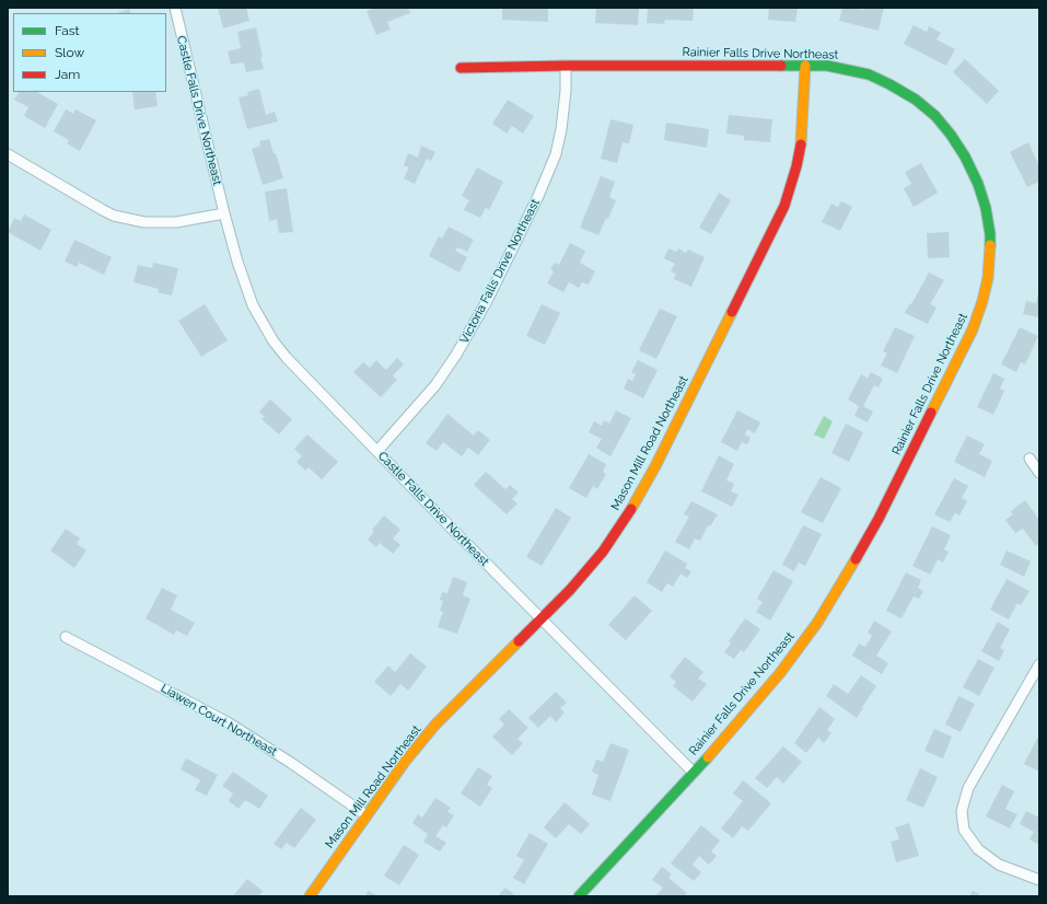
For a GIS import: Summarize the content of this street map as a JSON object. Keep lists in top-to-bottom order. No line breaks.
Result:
{"streets":{"street":["Rainier Falls Drive Northeast","Castle Falls Drive Northeast","Victoria Falls Drive Northeast","Mason Mill Road Northeast","Liawen Court Northeast"]},"crossings":[["Rainier Falls Drive Northeast","Castle Falls Drive Northeast"],["Rainier Falls Drive Northeast","Victoria Falls Drive Northeast"],["Rainier Falls Drive Northeast","Mason Mill Road Northeast"],["Castle Falls Drive Northeast","Victoria Falls Drive Northeast"],["Castle Falls Drive Northeast","Mason Mill Road Northeast"],["Mason Mill Road Northeast","Liawen Court Northeast"]],"legend":["Fast","Slow","Jam"]}
